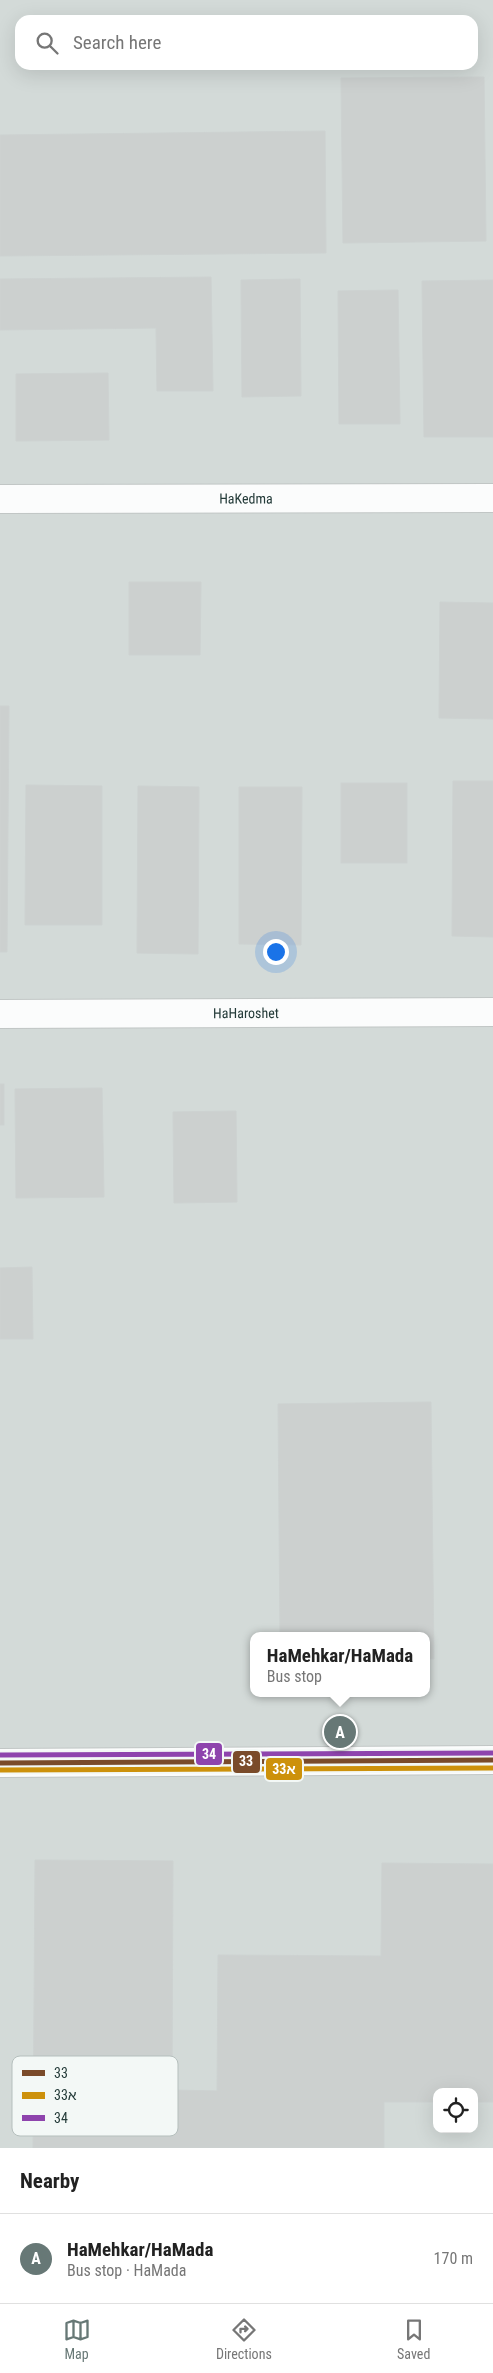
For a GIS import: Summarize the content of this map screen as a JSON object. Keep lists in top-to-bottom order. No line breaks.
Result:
{"streets":{"street":["HaKedma","HaHaroshet"]},"lines":["transit line 34","transit line 33","transit line 33א"],"legend":["33","33א","34"],"page":{"search":"Search here","popup":["HaMehkar/HaMada","Bus stop"],"pins":"A","heading":"Nearby","list":[{"mark":"A","name":"HaMehkar/HaMada","note":"Bus stop · HaMada","value":"170 m"}],"nav":["Map","Directions","Saved"]}}
